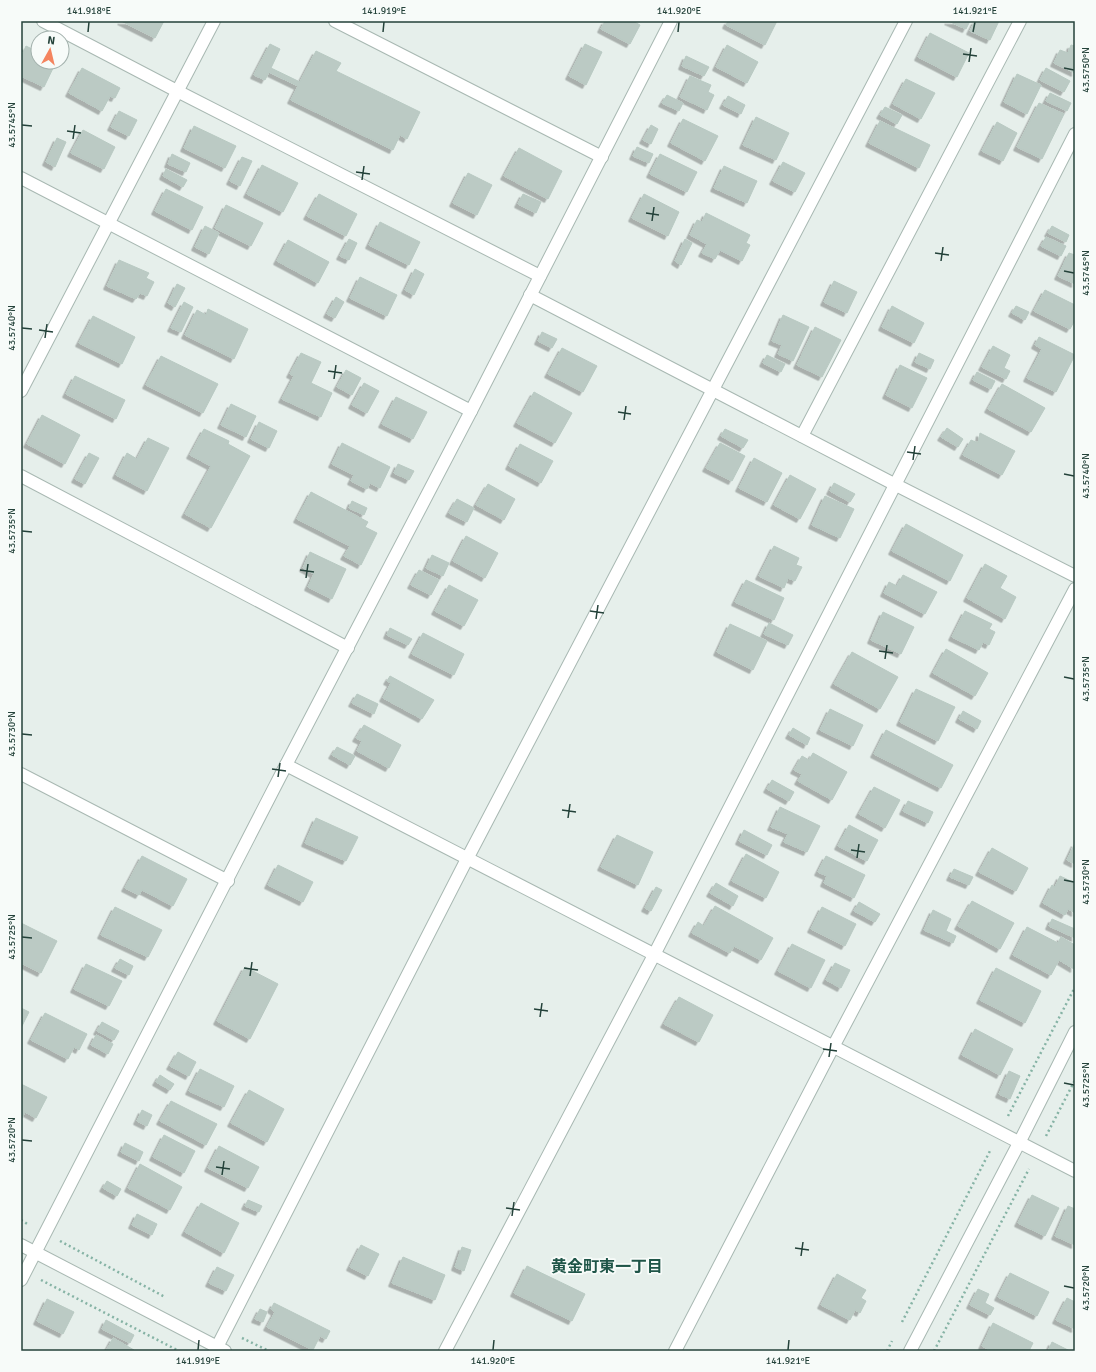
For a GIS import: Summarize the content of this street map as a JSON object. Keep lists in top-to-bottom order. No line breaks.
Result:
{"districts":["黄金町東一丁目"],"north":"top","coordinates":["141.918°E","141.919°E","141.920°E","141.921°E","43.5750°N","43.5745°N","43.5740°N","43.5735°N","43.5730°N","43.5725°N","43.5720°N"]}
